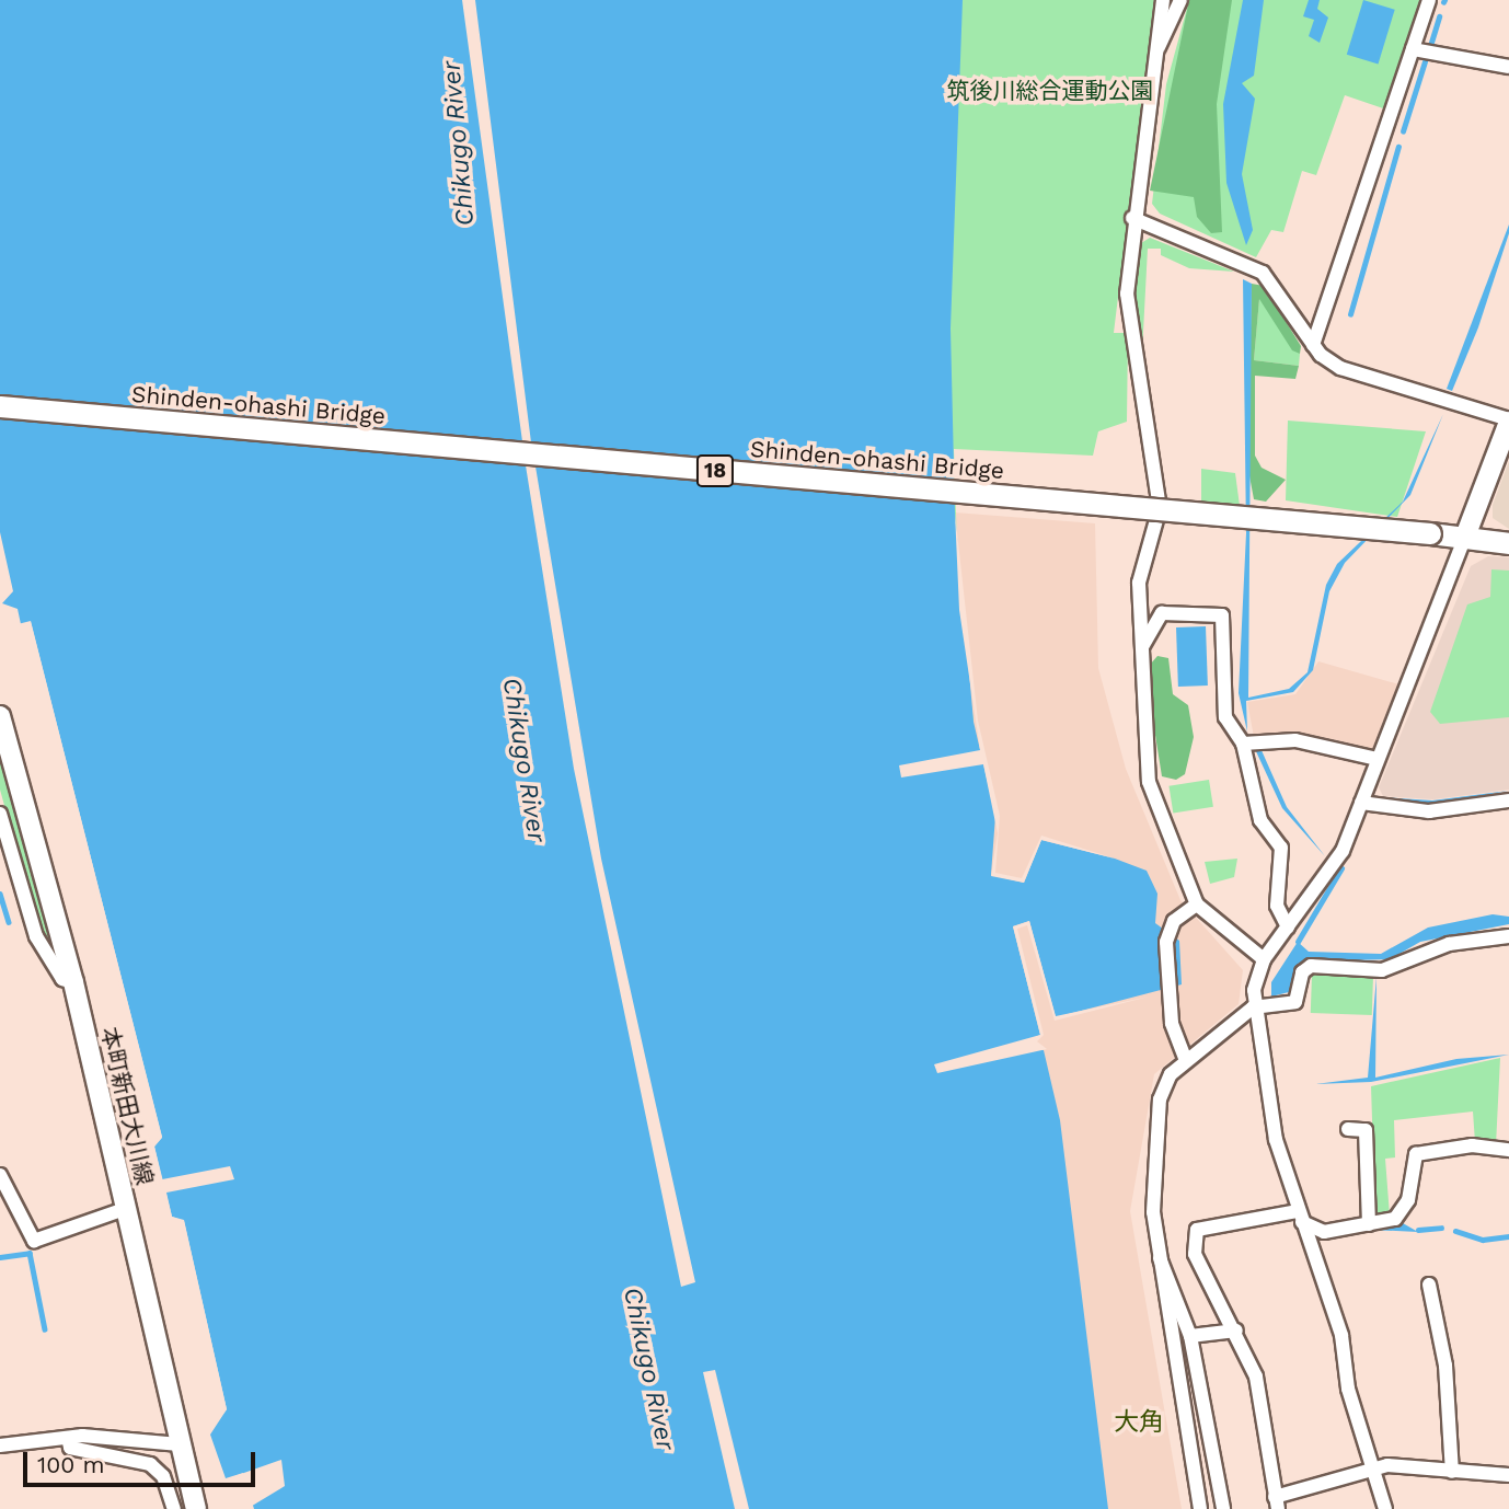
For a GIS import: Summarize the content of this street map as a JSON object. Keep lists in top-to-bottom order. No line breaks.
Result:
{"streets":{"main road":["Shinden-ohashi Bridge","18","本町新田大川線"]},"crossings":[["Shinden-ohashi Bridge","18"]],"districts":["大角"],"water":["Chikugo River"],"parks":["筑後川総合運動公園"],"scale_bar":"100 m"}
